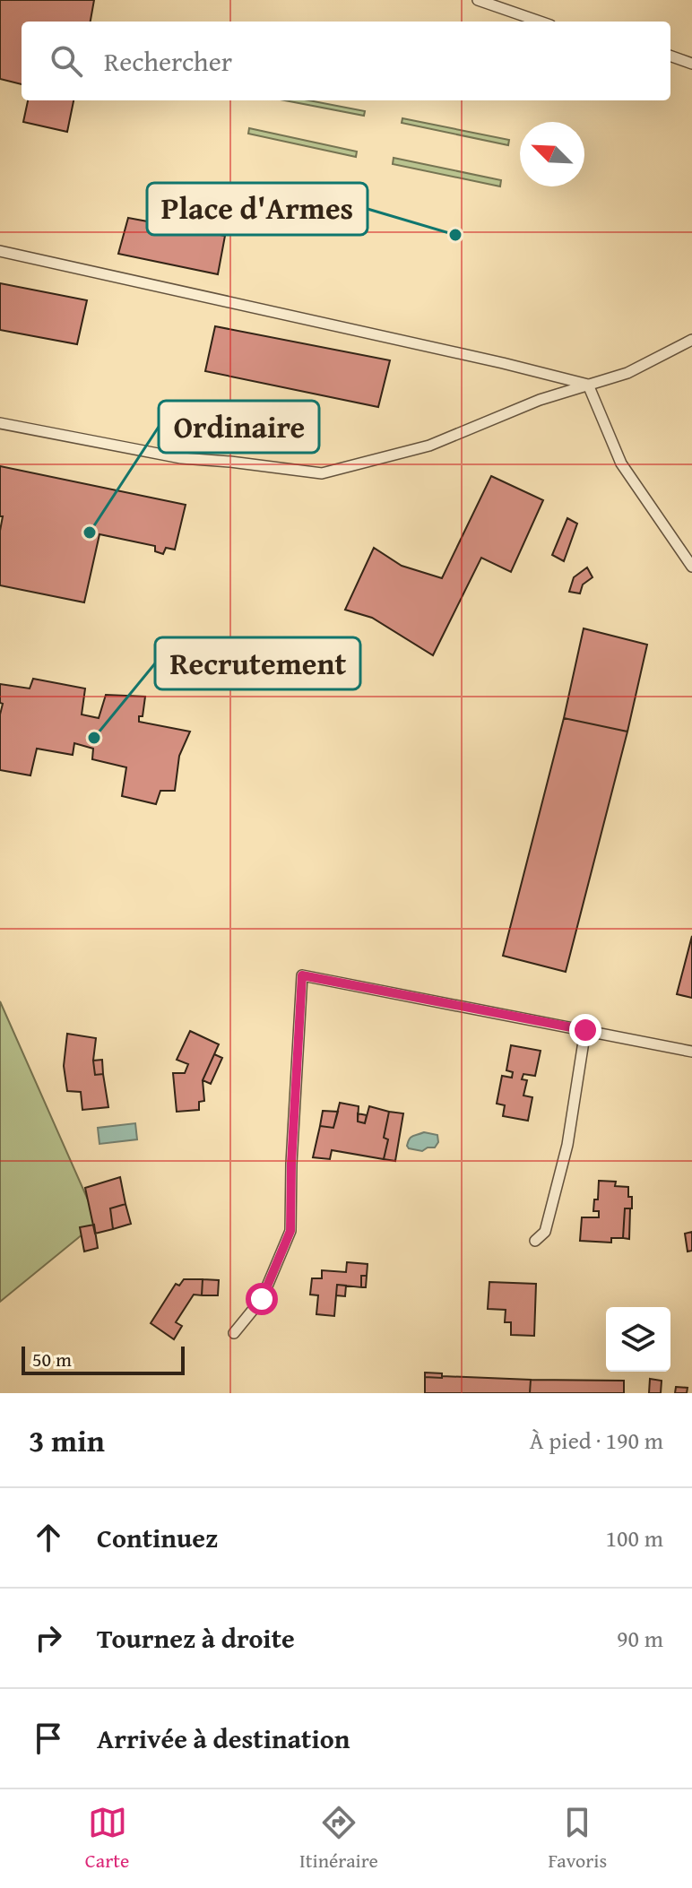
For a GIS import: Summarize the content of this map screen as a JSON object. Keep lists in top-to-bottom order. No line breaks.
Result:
{"places":["Place d'Armes","Ordinaire","Recrutement"],"scale_bar":"50 m","north":"top left","page":{"search":"Rechercher","scale":"50 m","heading":["3 min","À pied · 190 m"],"list":[["Continuez","100 m"],["Tournez à droite","90 m"],"Arrivée à destination"],"nav":["Carte","Itinéraire","Favoris"]}}
